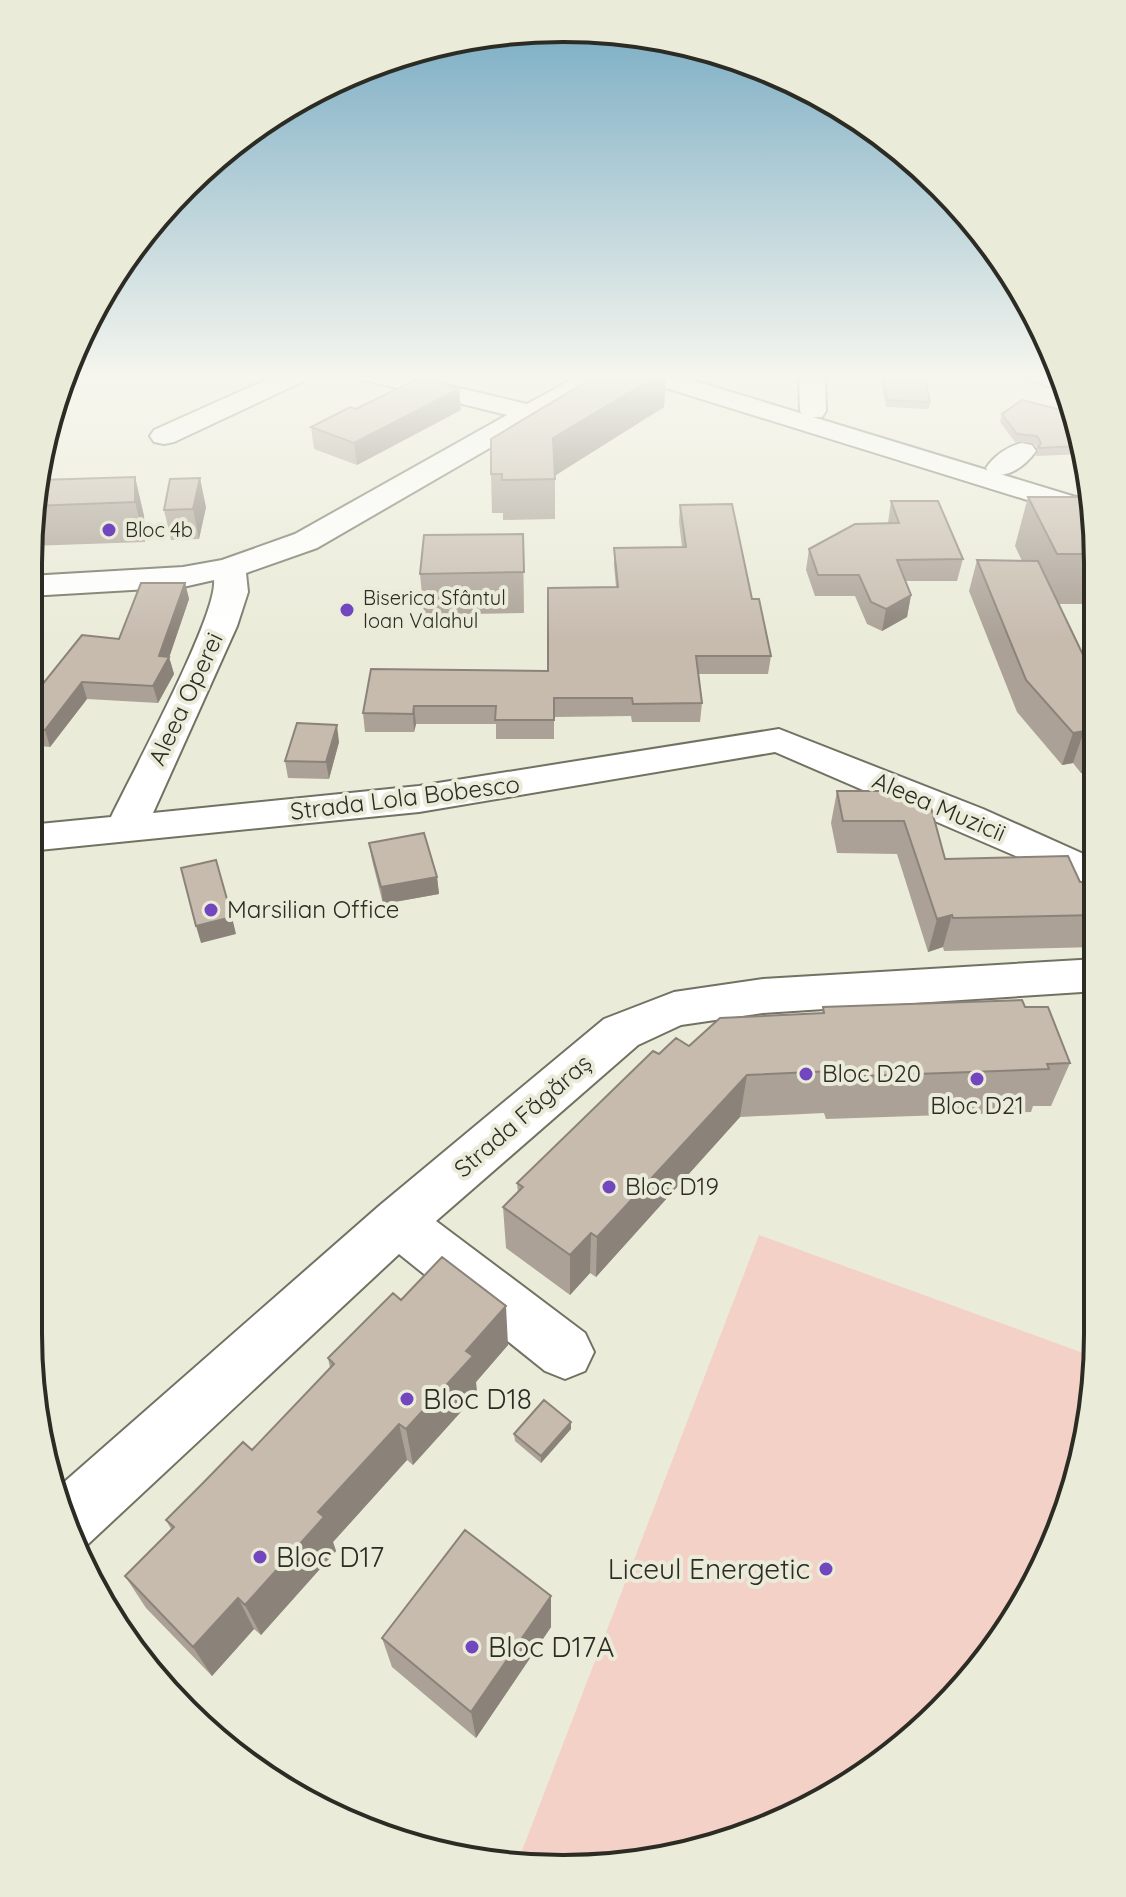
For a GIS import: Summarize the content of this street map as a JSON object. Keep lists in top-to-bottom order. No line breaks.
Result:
{"streets":{"street":["Aleea Operei","Strada Lola Bobesco","Aleea Muzicii","Strada Făgăraș"]},"crossings":[["Aleea Operei","Strada Lola Bobesco"],["Strada Lola Bobesco","Aleea Muzicii"]],"places":["Bloc 4b","Biserica Sfântul Ioan Valahul","Marsilian Office","Bloc D20","Bloc D21","Bloc D19","Bloc D18","Bloc D17","Liceul Energetic","Bloc D17A"]}
